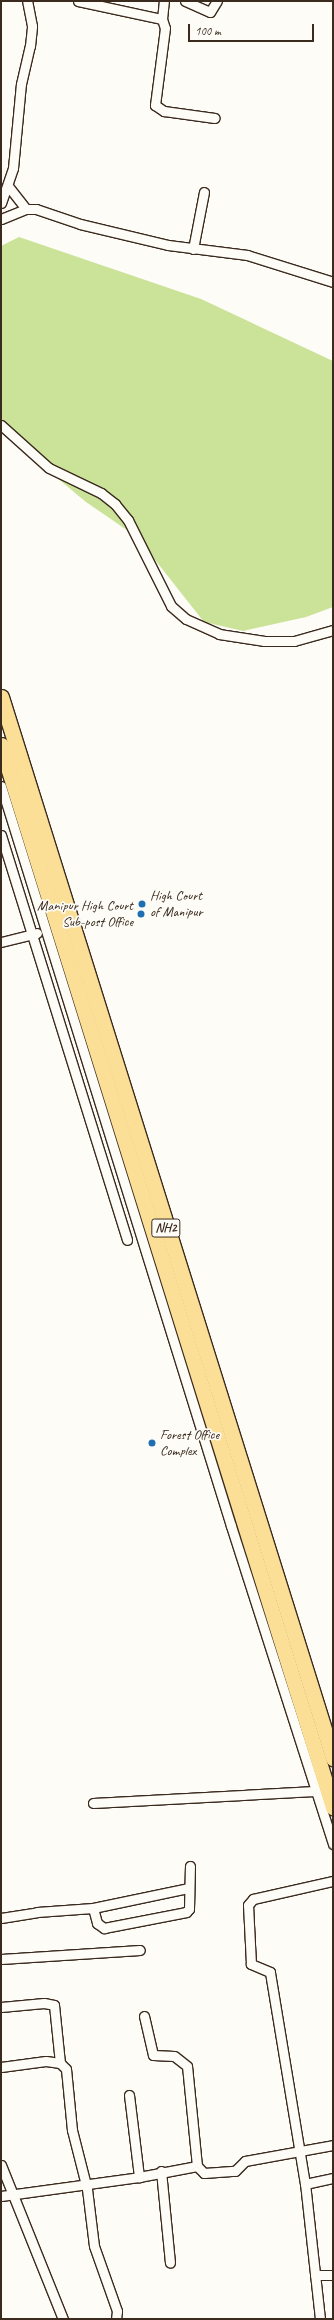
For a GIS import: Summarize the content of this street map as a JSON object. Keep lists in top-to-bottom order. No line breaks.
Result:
{"streets":{"highway":["NH2"]},"places":["High Court of Manipur","Manipur High Court Sub-post Office","Forest Office Complex"],"scale_bar":"100 m"}
